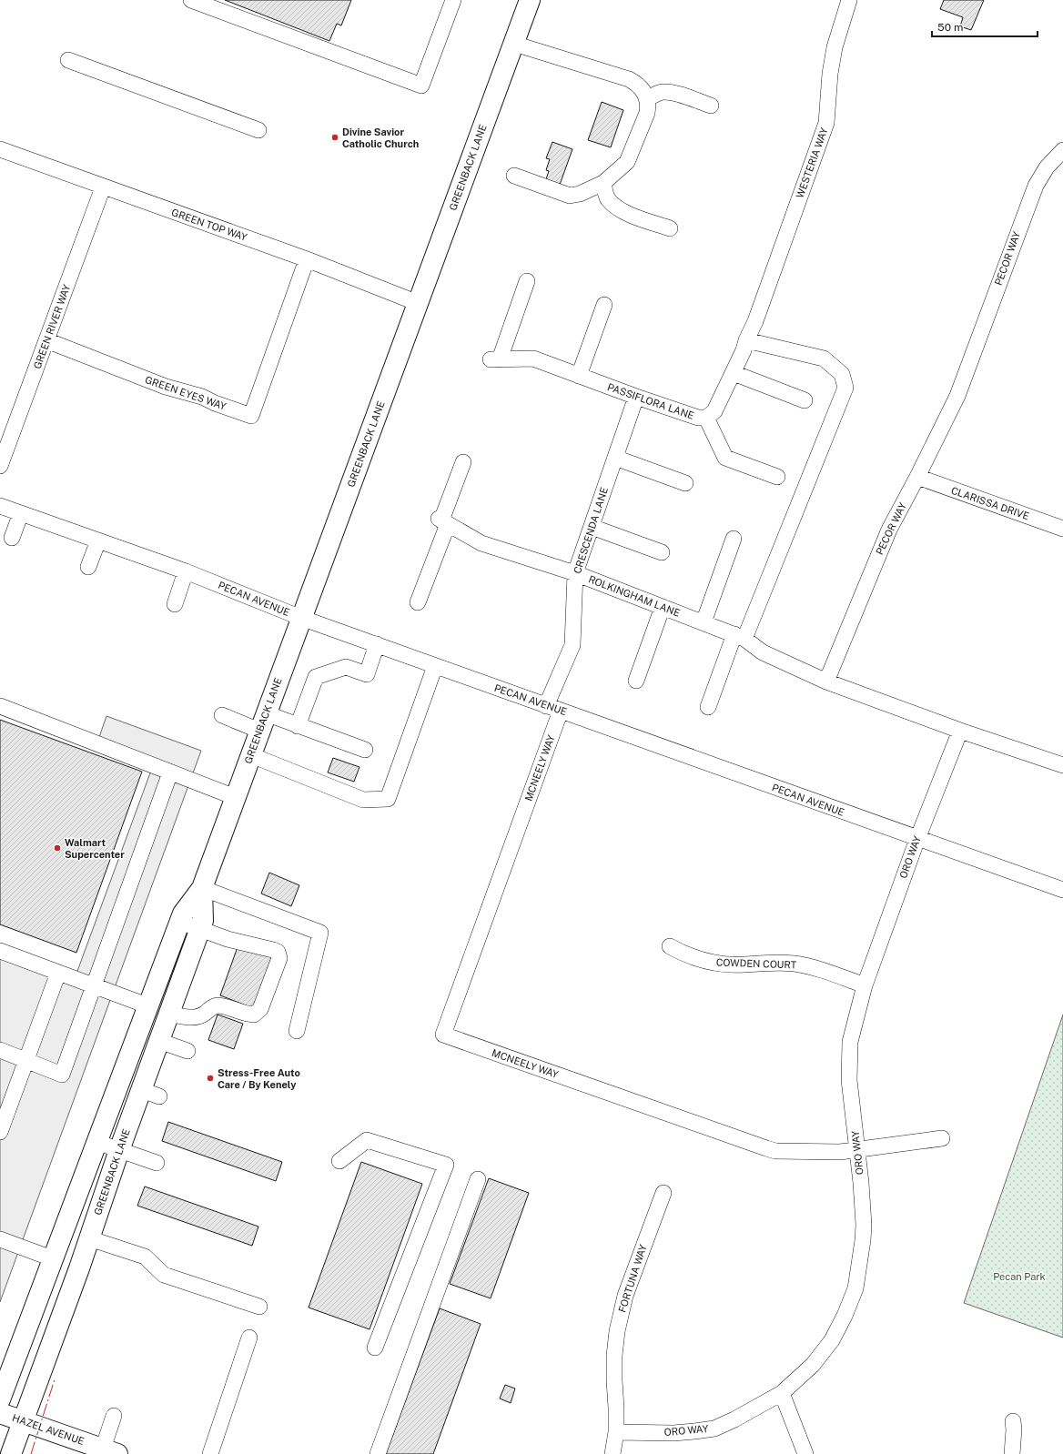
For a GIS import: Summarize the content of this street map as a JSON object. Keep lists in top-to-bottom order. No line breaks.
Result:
{"streets":{"main road":["GREENBACK LANE","HAZEL AVENUE"],"street":["WESTERIA WAY","GREEN TOP WAY","PECOR WAY","GREEN RIVER WAY","GREEN EYES WAY","PASSIFLORA LANE","CLARISSA DRIVE","CRESCENDA LANE","ROLKINGHAM LANE","PECAN AVENUE","MCNEELY WAY","ORO WAY","COWDEN COURT","FORTUNA WAY"]},"crossings":[["WESTERIA WAY","PASSIFLORA LANE"],["GREENBACK LANE","GREEN TOP WAY"],["GREENBACK LANE","PECAN AVENUE"],["GREENBACK LANE","HAZEL AVENUE"],["GREEN TOP WAY","GREEN RIVER WAY"],["GREEN TOP WAY","GREEN EYES WAY"],["PECOR WAY","CLARISSA DRIVE"],["PECOR WAY","ROLKINGHAM LANE"],["GREEN RIVER WAY","GREEN EYES WAY"],["PASSIFLORA LANE","CRESCENDA LANE"],["CRESCENDA LANE","ROLKINGHAM LANE"],["CRESCENDA LANE","PECAN AVENUE"],["CRESCENDA LANE","MCNEELY WAY"],["PECAN AVENUE","MCNEELY WAY"],["PECAN AVENUE","ORO WAY"],["MCNEELY WAY","ORO WAY"],["ORO WAY","COWDEN COURT"],["ORO WAY","FORTUNA WAY"]],"parks":["Pecan Park"],"places":["Divine Savior Catholic Church","Walmart Supercenter","Stress-Free Auto Care / By Kenely"],"scale_bar":"50 m"}
